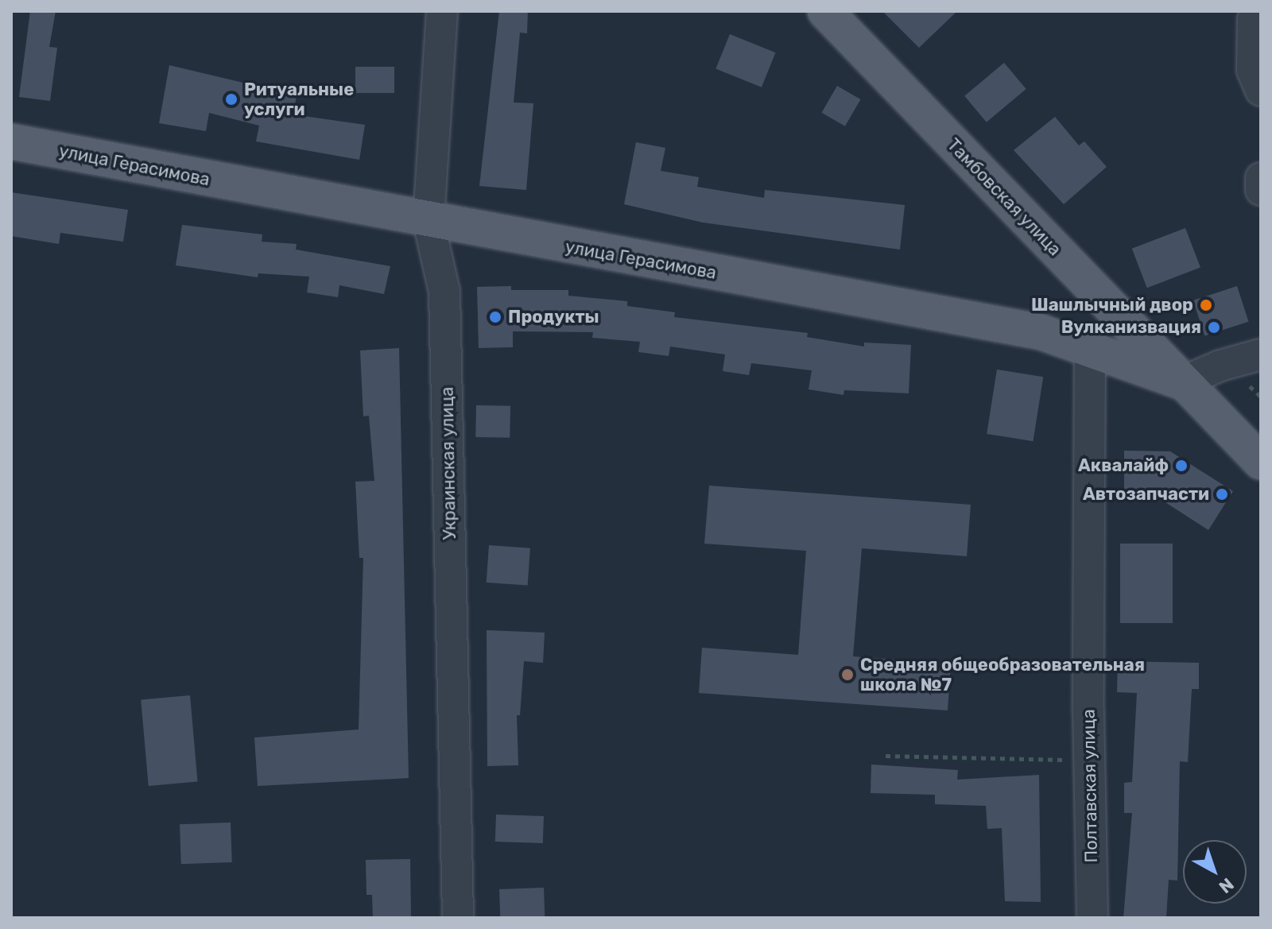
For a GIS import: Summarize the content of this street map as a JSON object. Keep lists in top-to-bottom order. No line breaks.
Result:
{"streets":{"main road":["улица Герасимова","Тамбовская улица"],"street":["Украинская улица","Полтавская улица"]},"crossings":[["улица Герасимова","Тамбовская улица"],["улица Герасимова","Украинская улица"],["улица Герасимова","Полтавская улица"]],"places":["Ритуальные услуги","Шашлычный двор","Продукты","Вулканизвация","Аквалайф","Автозапчасти","Средняя общеобразовательная школа №7"],"north":"bottom right"}
